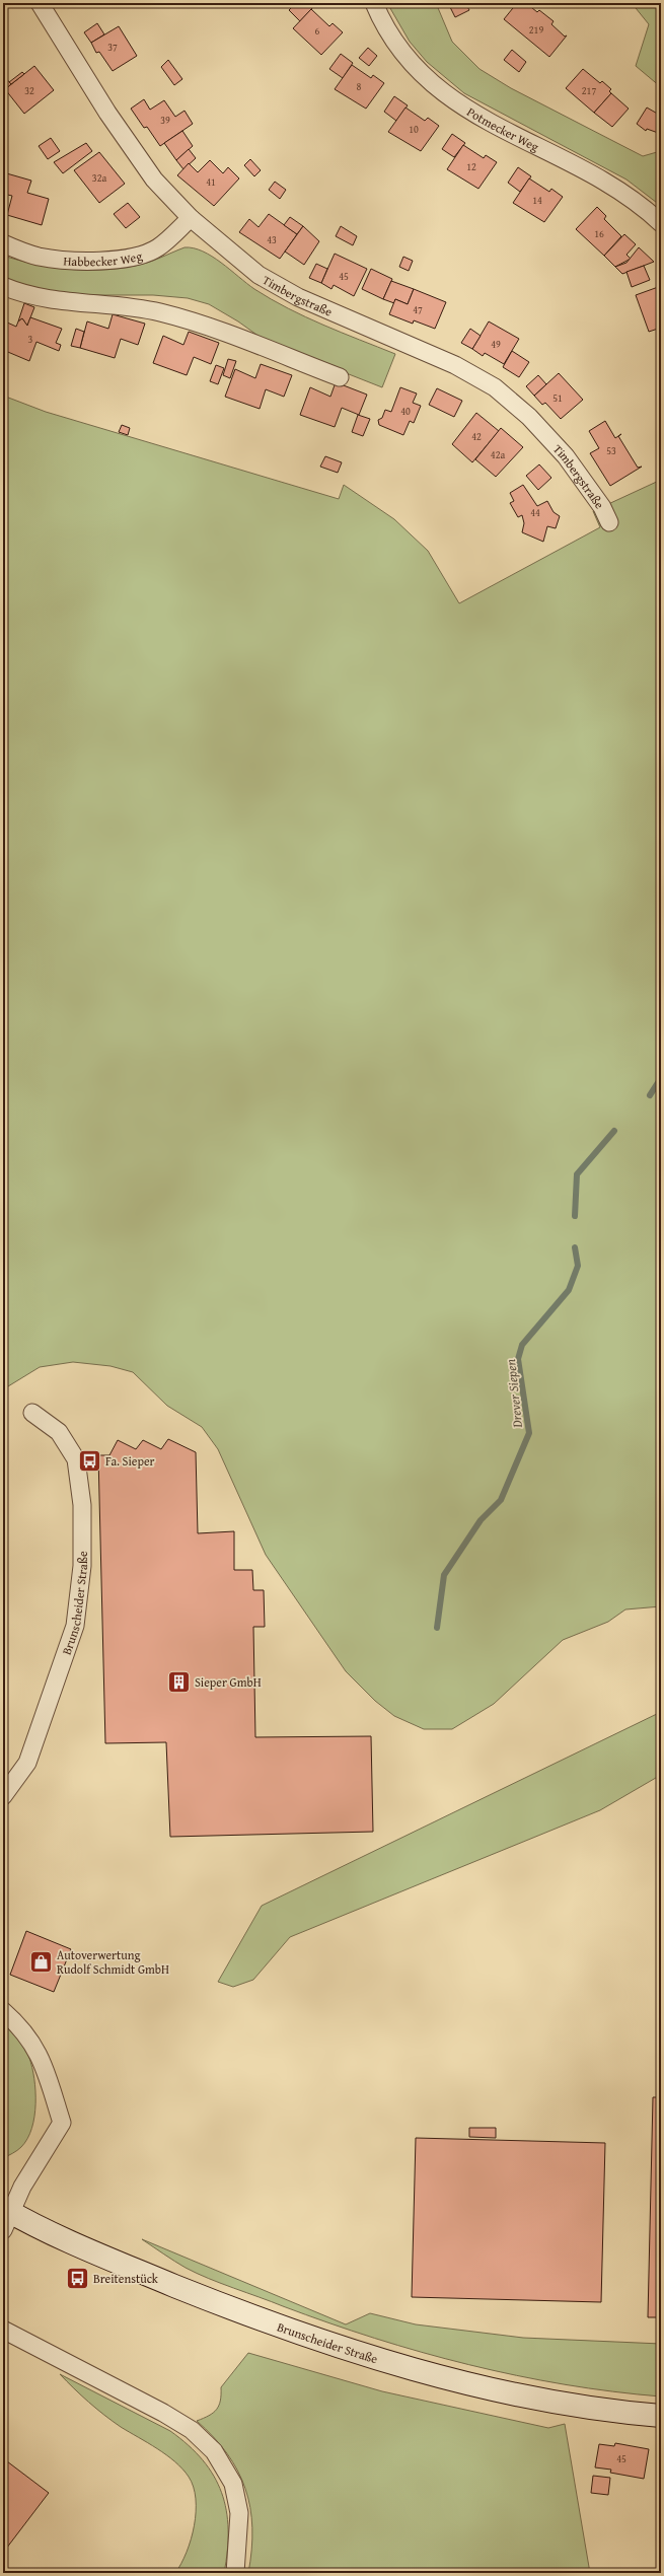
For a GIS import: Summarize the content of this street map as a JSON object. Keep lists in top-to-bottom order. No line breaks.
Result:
{"streets":{"main road":["Brunscheider Straße"],"street":["Potmecker Weg","Habbecker Weg","Timbergstraße"]},"crossings":[["Habbecker Weg","Timbergstraße"]],"water":["Drever Siepen"],"places":{"bus stop":["Fa. Sieper","Breitenstück"],"building":["Sieper GmbH"],"shop":["Autoverwertung Rudolf Schmidt GmbH"]},"house_numbers":["219","6","37","8","32","217","39","10","12","32a","41","14","16","43","45","47","3","49","51","40","42","53","42a","44","45"]}
